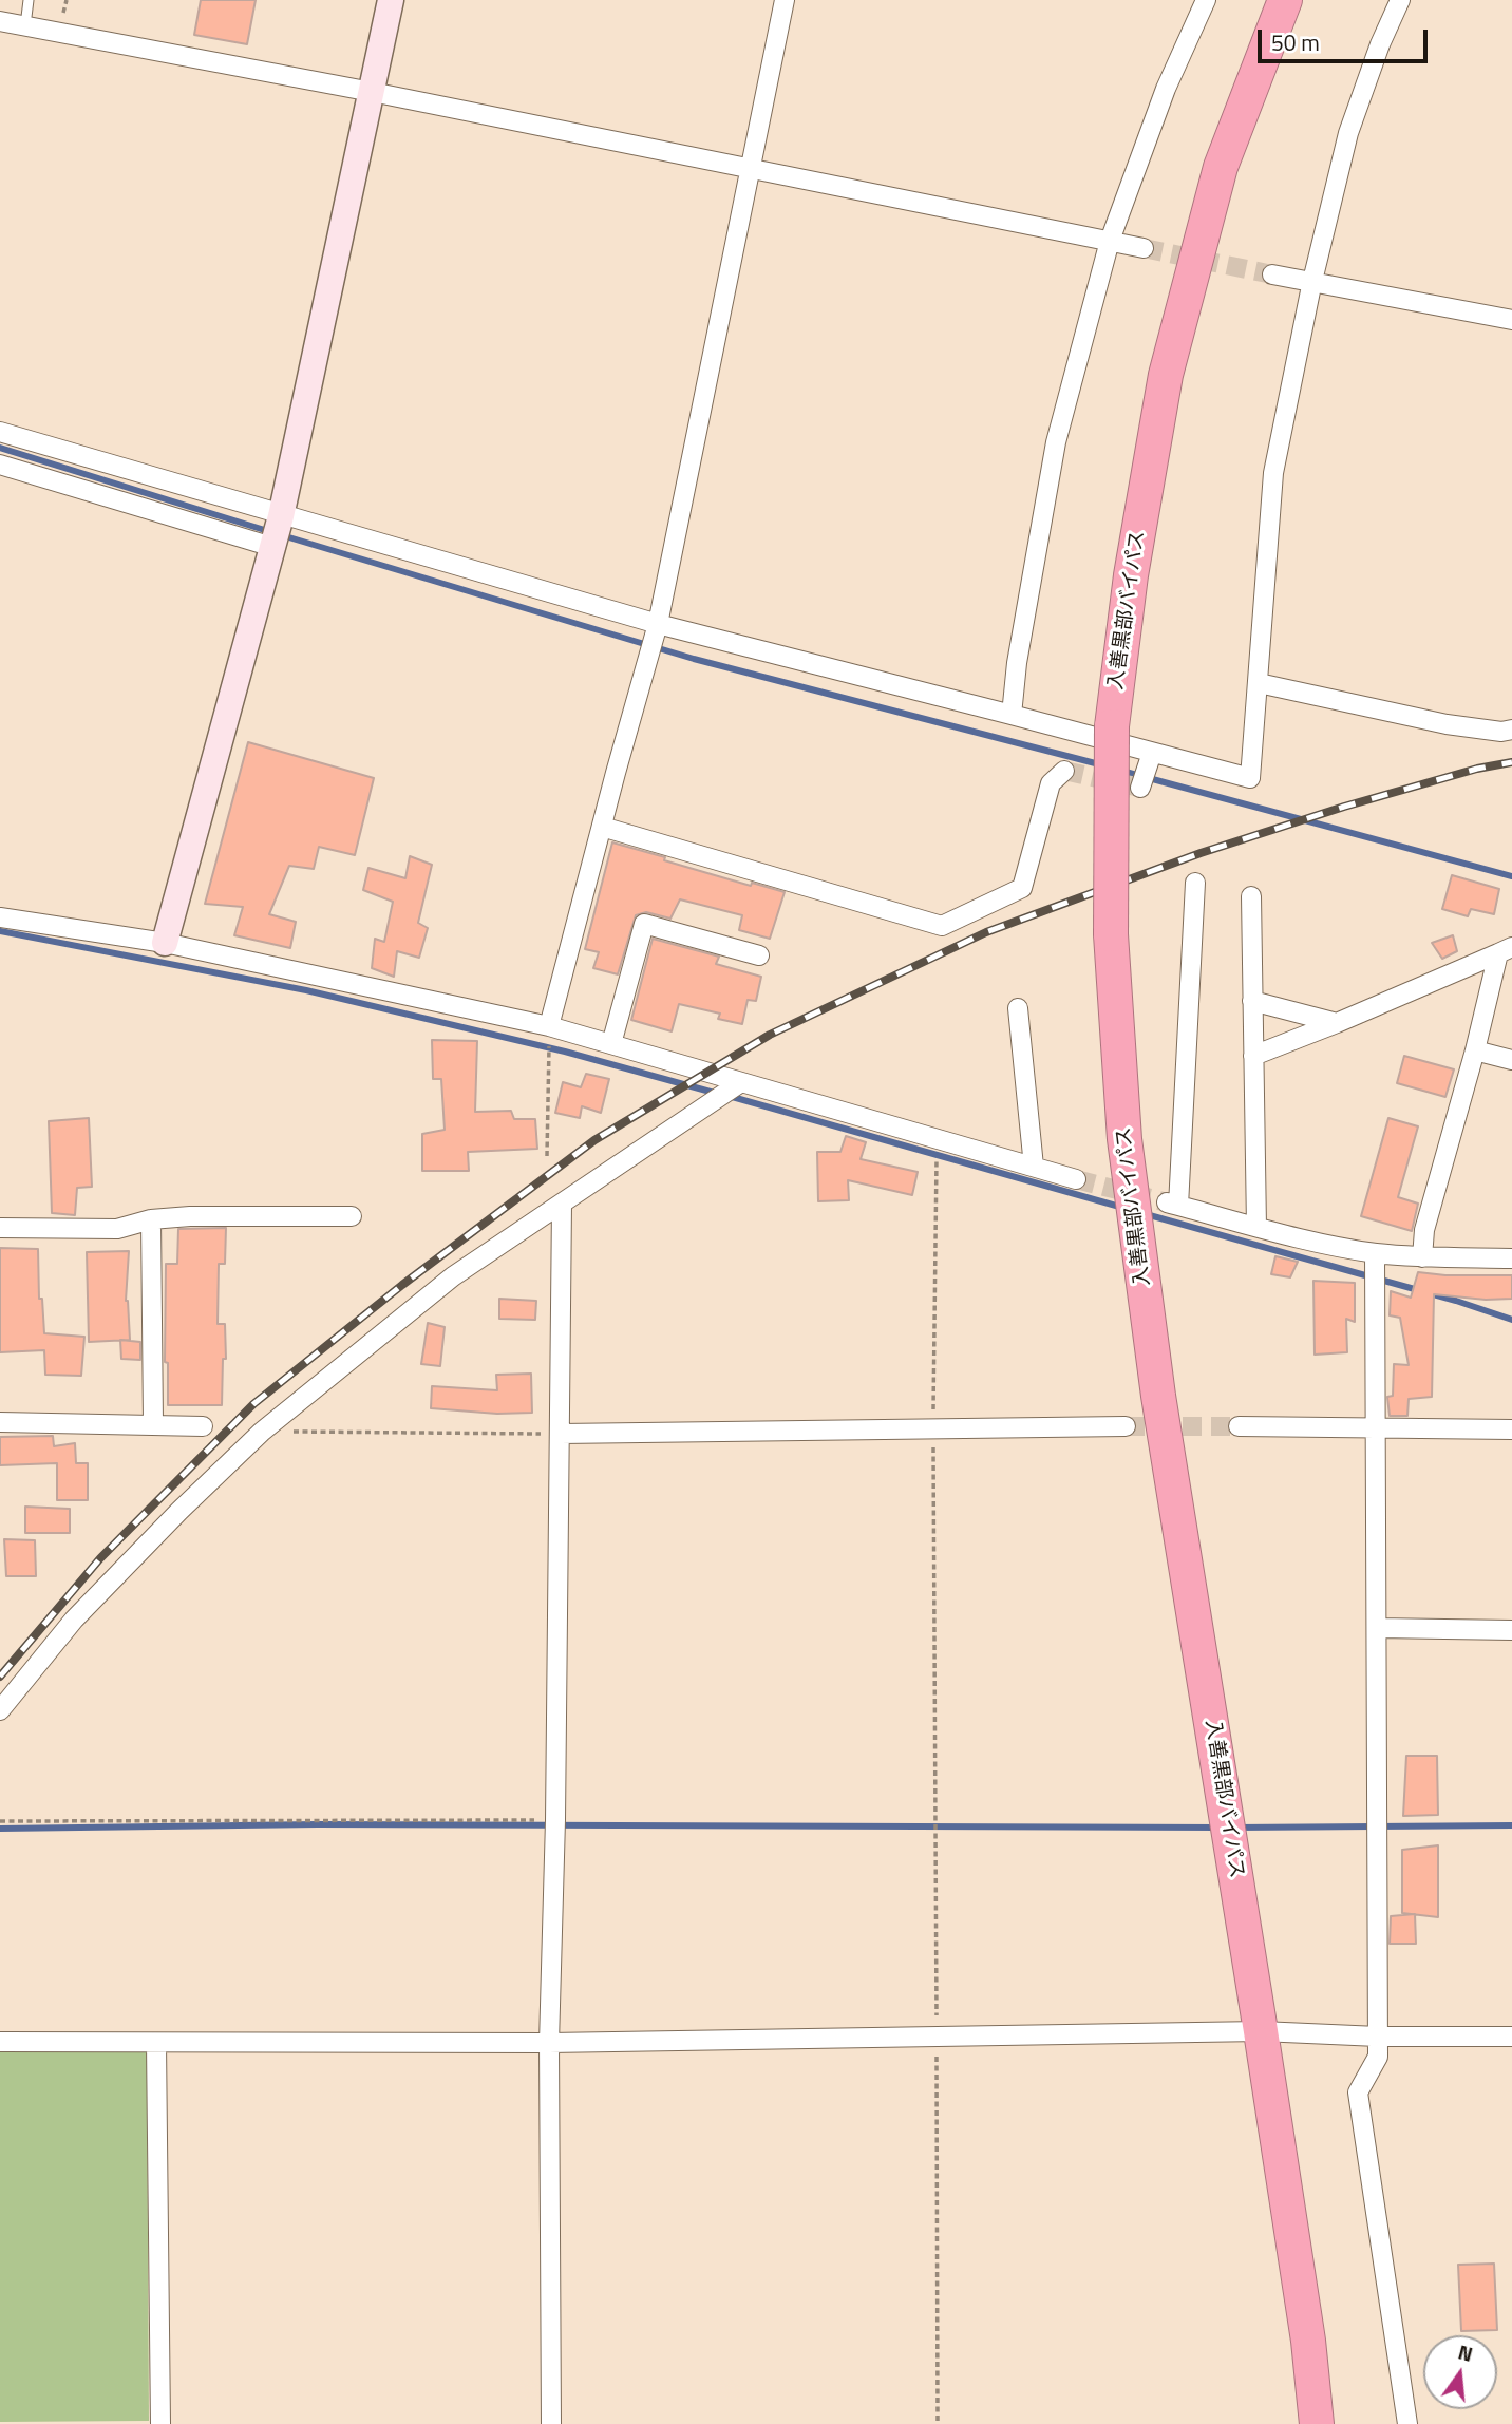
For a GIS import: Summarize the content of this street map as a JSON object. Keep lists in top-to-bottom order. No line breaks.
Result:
{"streets":{"highway":["入善黒部バイパス"]},"scale_bar":"50 m","north":"top"}
